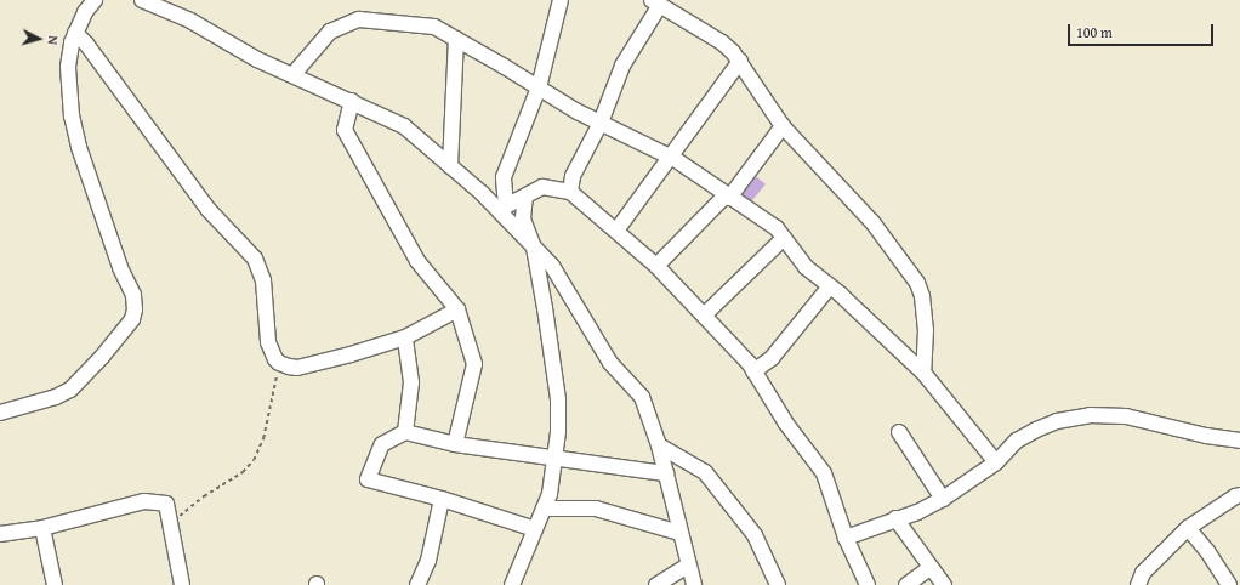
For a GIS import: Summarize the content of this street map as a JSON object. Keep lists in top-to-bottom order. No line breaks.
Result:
{"scale_bar":"100 m","north":"right"}
